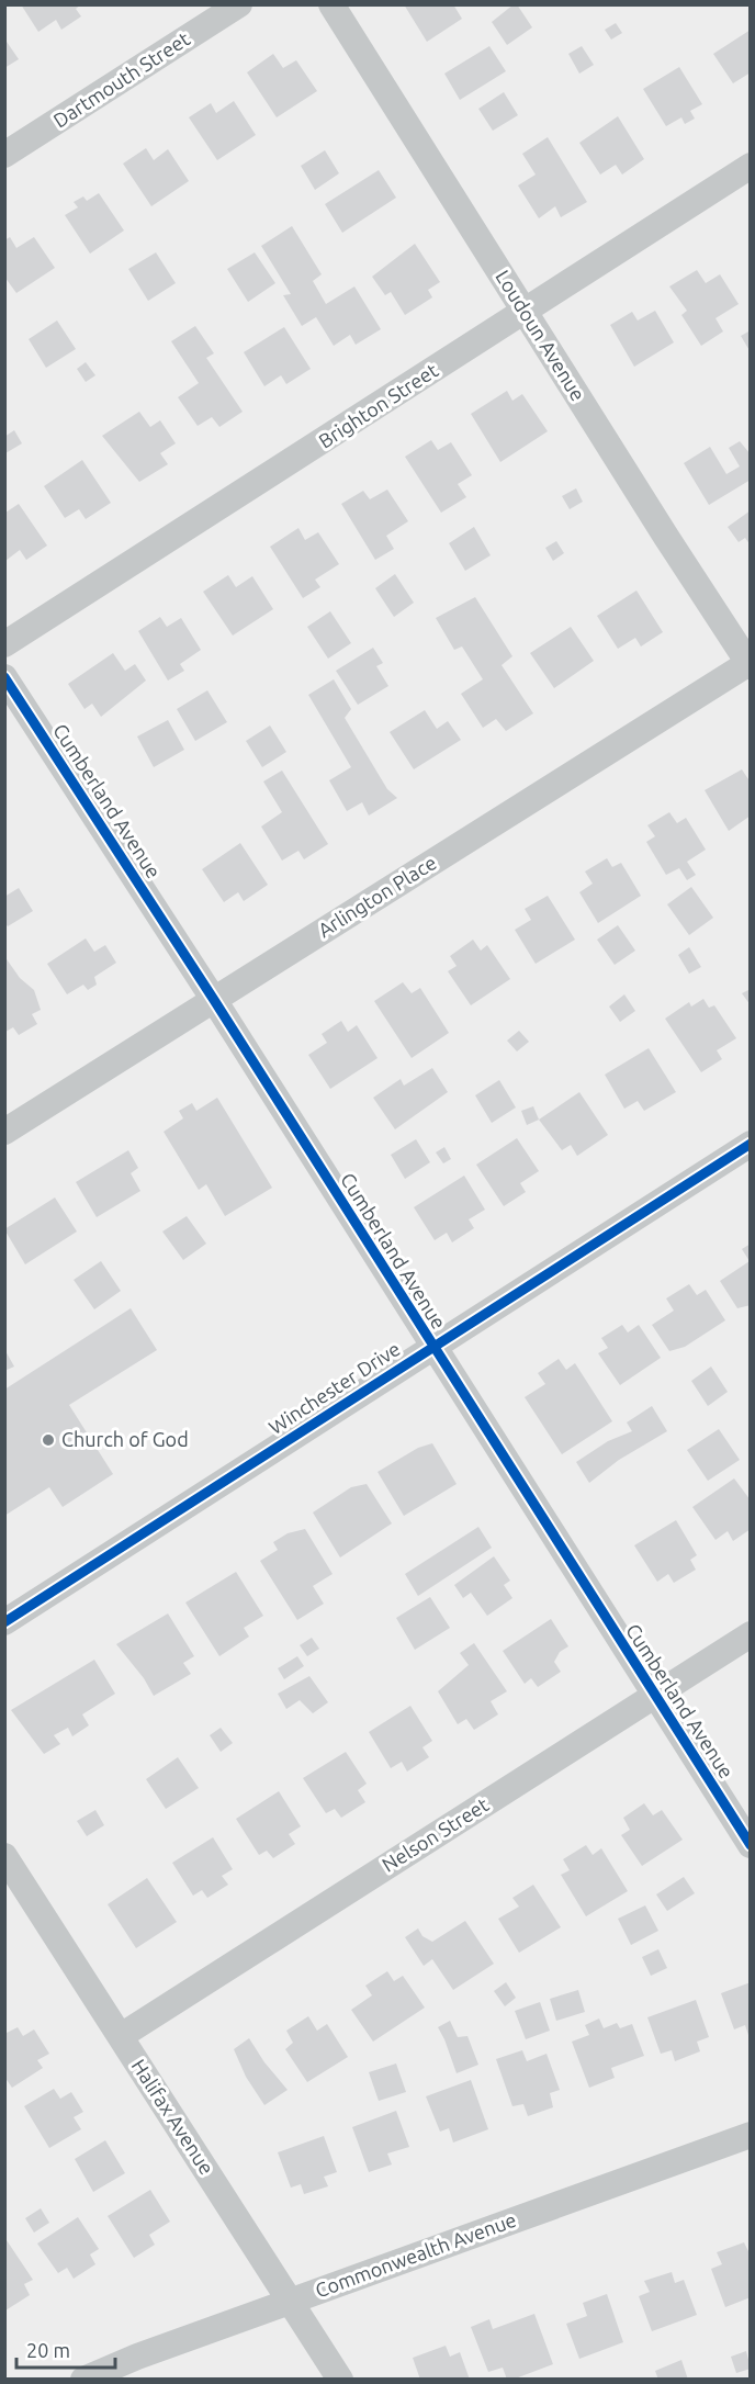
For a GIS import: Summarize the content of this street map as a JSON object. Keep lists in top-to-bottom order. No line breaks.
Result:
{"streets":{"street":["Dartmouth Street","Loudoun Avenue","Brighton Street","Cumberland Avenue","Arlington Place","Winchester Drive","Nelson Street","Halifax Avenue","Commonwealth Avenue"]},"crossings":[["Loudoun Avenue","Brighton Street"],["Loudoun Avenue","Arlington Place"],["Cumberland Avenue","Arlington Place"],["Cumberland Avenue","Winchester Drive"],["Cumberland Avenue","Nelson Street"],["Nelson Street","Halifax Avenue"],["Halifax Avenue","Commonwealth Avenue"]],"places":["Church of God"],"scale_bar":"20 m"}
